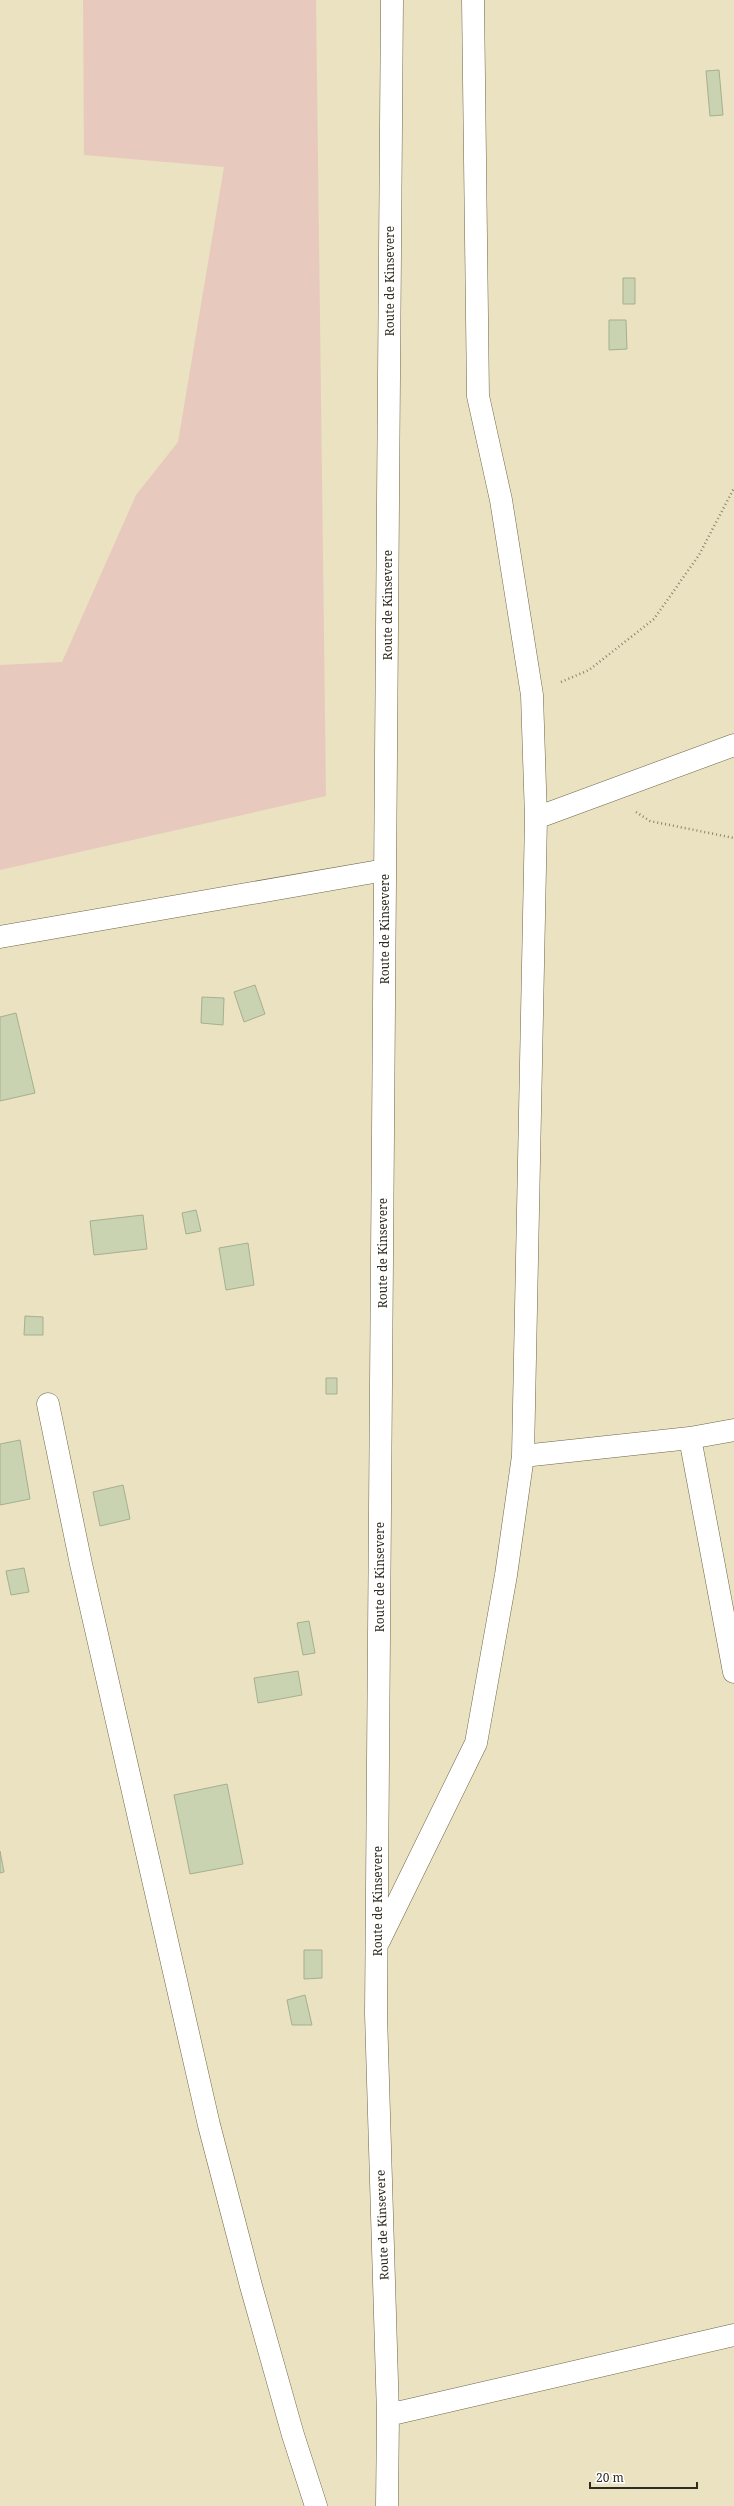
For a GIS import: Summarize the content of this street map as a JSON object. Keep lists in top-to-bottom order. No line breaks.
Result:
{"streets":{"street":["Route de Kinsevere"]},"scale_bar":"20 m"}
